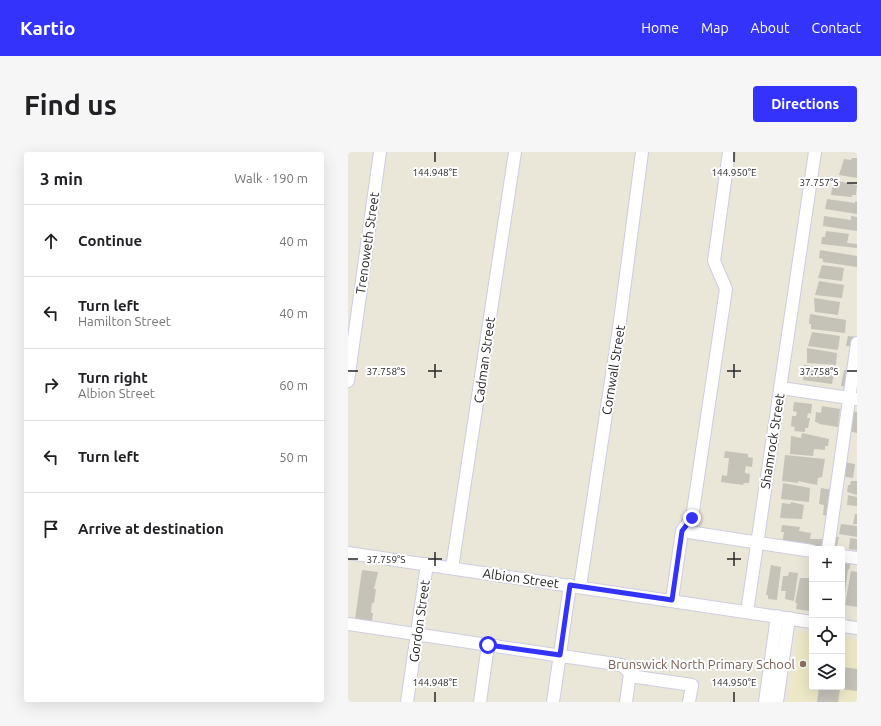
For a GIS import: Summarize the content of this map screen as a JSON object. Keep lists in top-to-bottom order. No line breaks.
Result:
{"streets":{"street":["Trenoweth Street","Cadman Street","Cornwall Street","Shamrock Street","Albion Street","Gordon Street"]},"crossings":[["Cadman Street","Albion Street"],["Cornwall Street","Albion Street"],["Shamrock Street","Albion Street"],["Albion Street","Gordon Street"]],"places":["Brunswick North Primary School"],"page":{"header":"Kartio","nav":["Home","Map","About","Contact"],"buttons":"Directions","title":"Find us","heading":["3 min","Walk · 190 m"],"list":[["Continue","40 m"],["Turn left","Hamilton Street","40 m"],["Turn right","Albion Street","60 m"],["Turn left","50 m"],"Arrive at destination"],"map_buttons":["+","−"]},"coordinates":["144.948°E","144.950°E","37.757°S","37.758°S","37.759°S"]}
